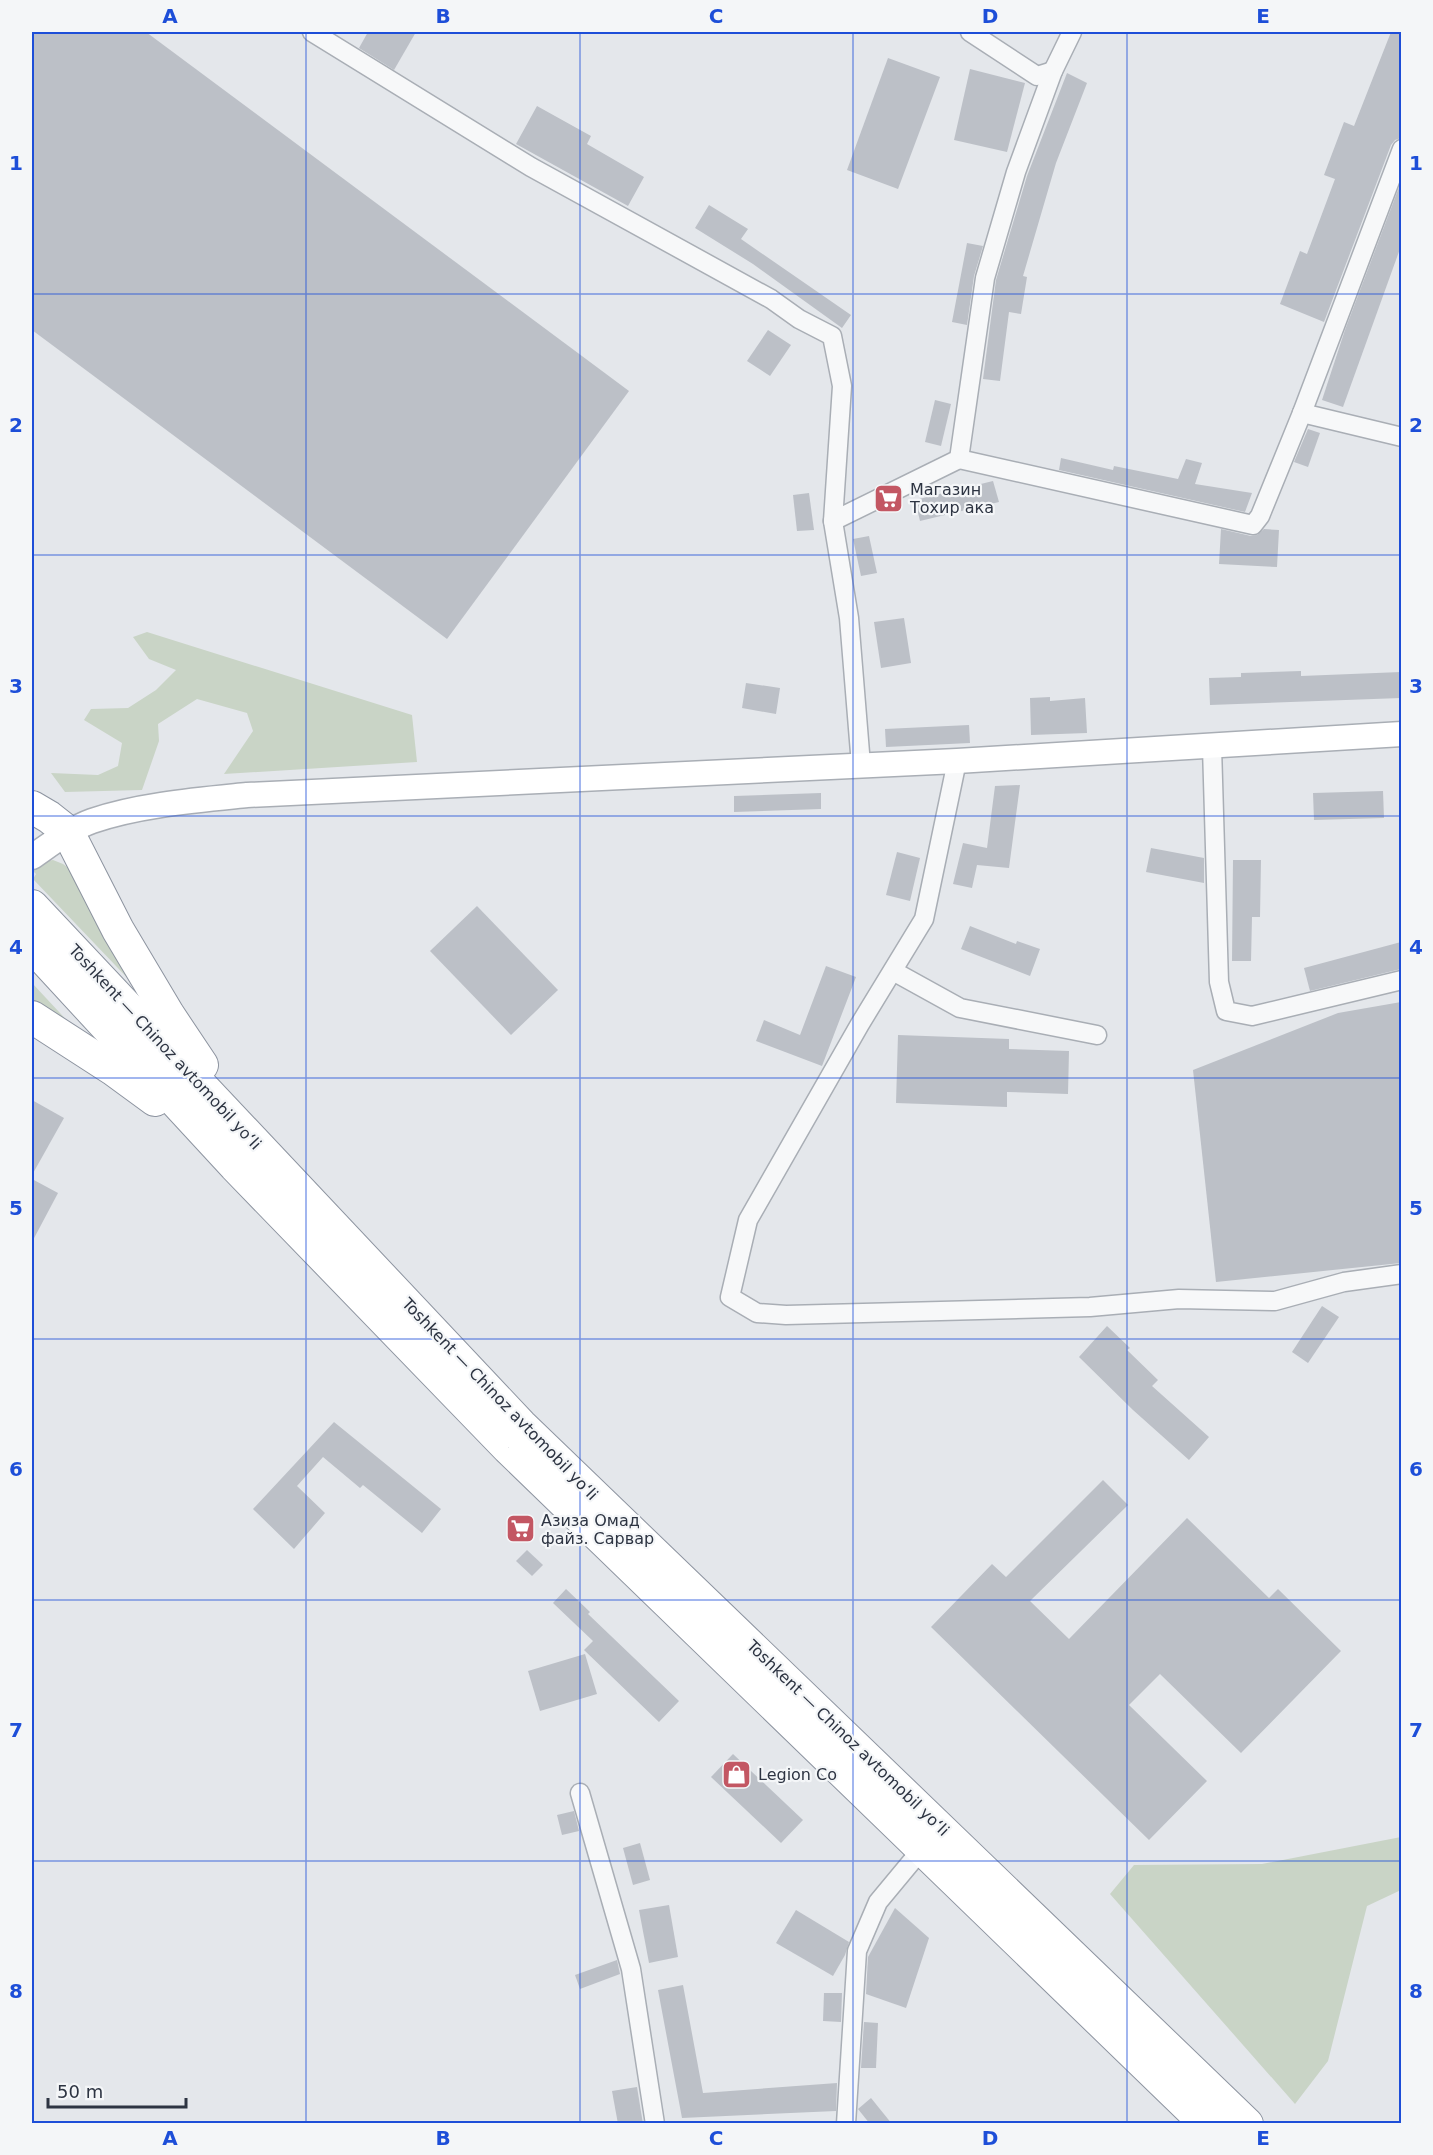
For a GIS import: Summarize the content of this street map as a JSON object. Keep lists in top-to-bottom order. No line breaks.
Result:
{"streets":{"highway":["Toshkent — Chinoz avtomobil yoʻli"]},"places":{"supermarket":["Магазин Тохир ака","Азиза Омад файз. Сарвар"],"shop":["Legion Co"]},"scale_bar":"50 m","grid":{"columns":["A","B","C","D","E"],"rows":["1","2","3","4","5","6","7","8"]}}
